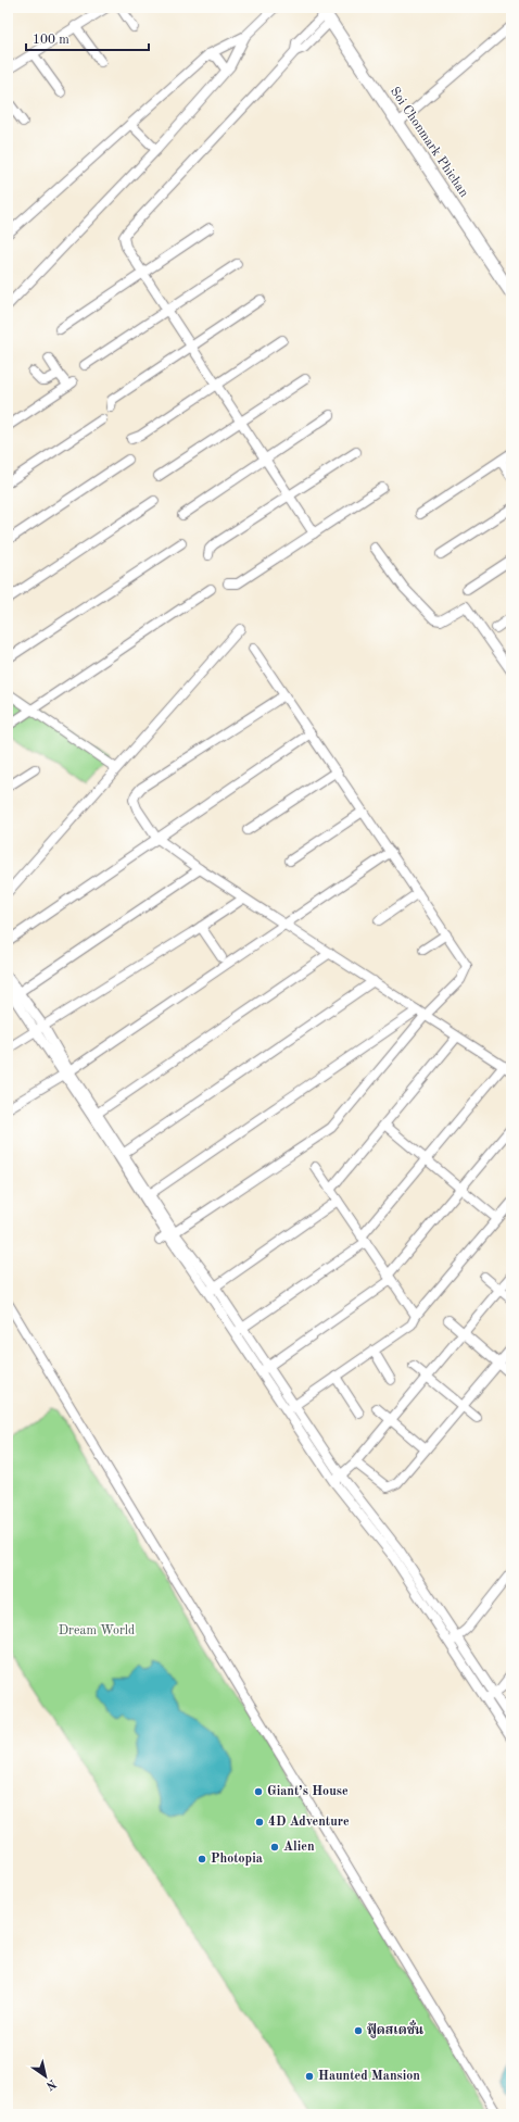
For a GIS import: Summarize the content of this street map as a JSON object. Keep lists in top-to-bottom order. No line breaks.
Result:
{"streets":{"street":["Soi Chonmark Phichan"]},"parks":["Dream World"],"places":["Giant’s House","4D Adventure","Alien","Photopia","ฟู้ดสเตชั่น","Haunted Mansion"],"scale_bar":"100 m","north":"bottom right"}
